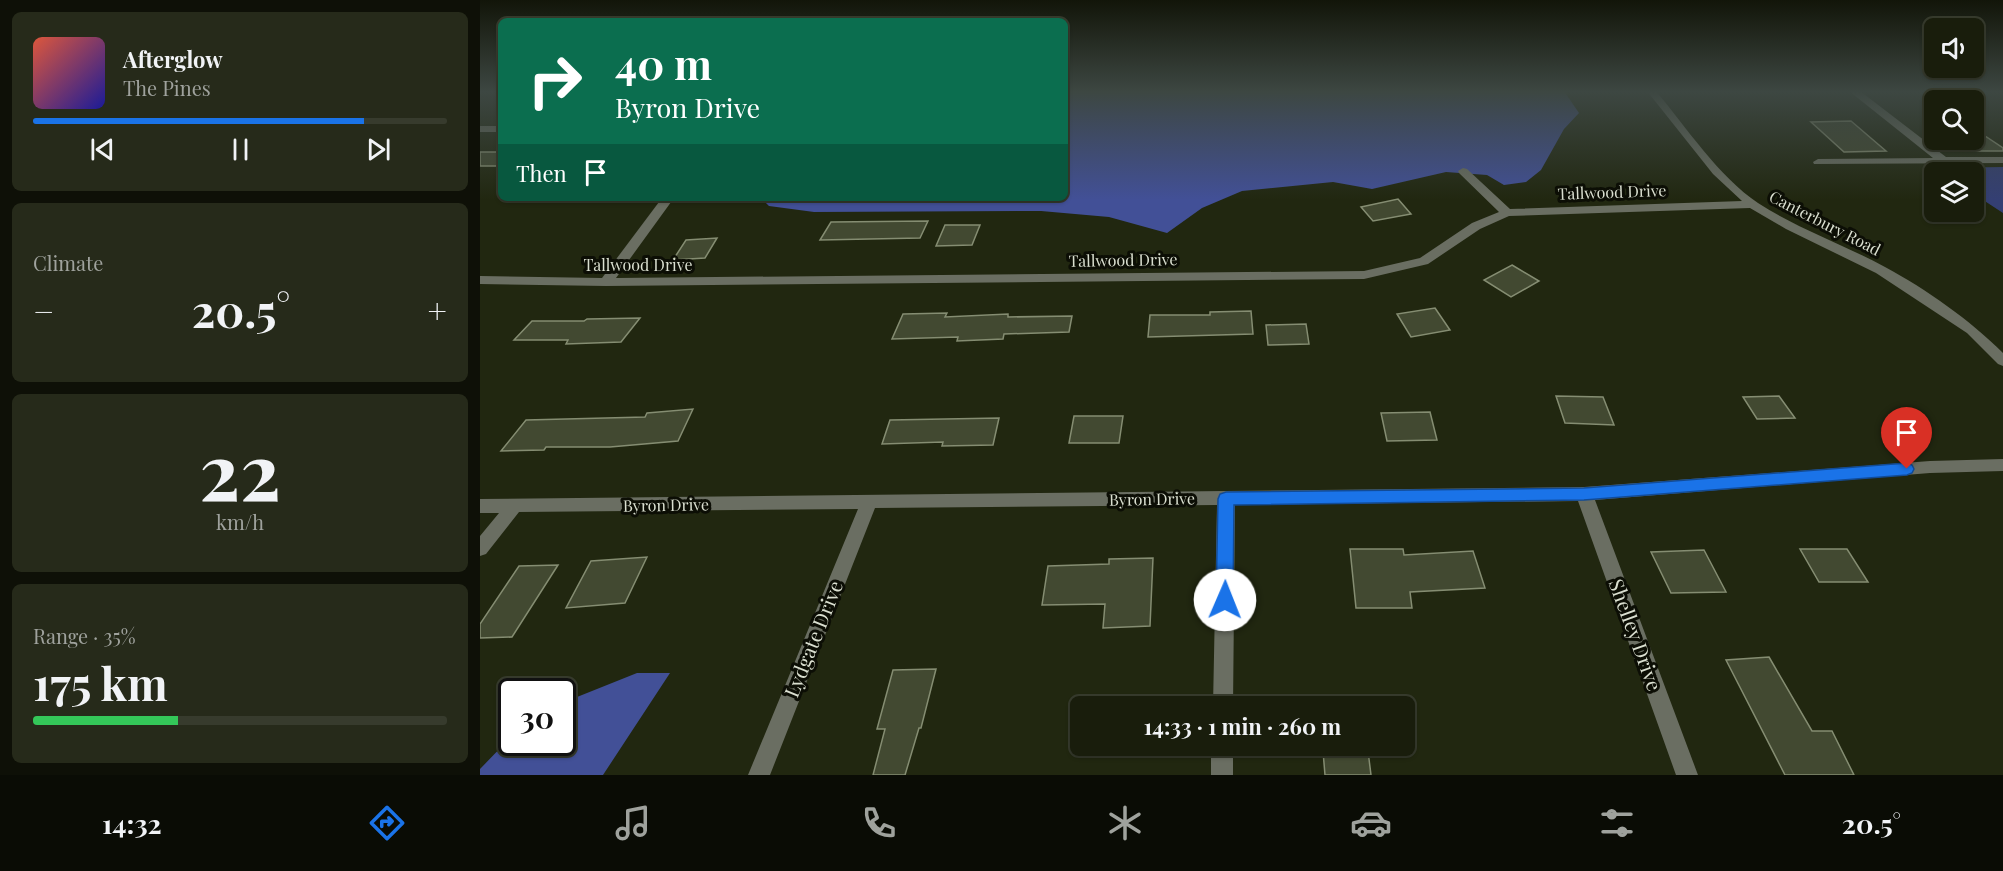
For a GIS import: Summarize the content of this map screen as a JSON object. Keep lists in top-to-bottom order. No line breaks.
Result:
{"streets":{"street":["Tallwood Drive","Canterbury Road","Byron Drive","Shelley Drive","Lydgate Drive"]},"crossings":[["Tallwood Drive","Canterbury Road"],["Byron Drive","Shelley Drive"],["Byron Drive","Lydgate Drive"]],"page":{"turn":["40 m","Byron Drive"],"song":["Afterglow","The Pines"],"then":"Then","tile":["Climate",["22","km/h"],["Range · 35%","175 km"]],"heat":["−","20.5°","+"],"limit":"30","trip":"14:33 · 1 min · 260 m","tabs":["14:32","20.5°"]}}
